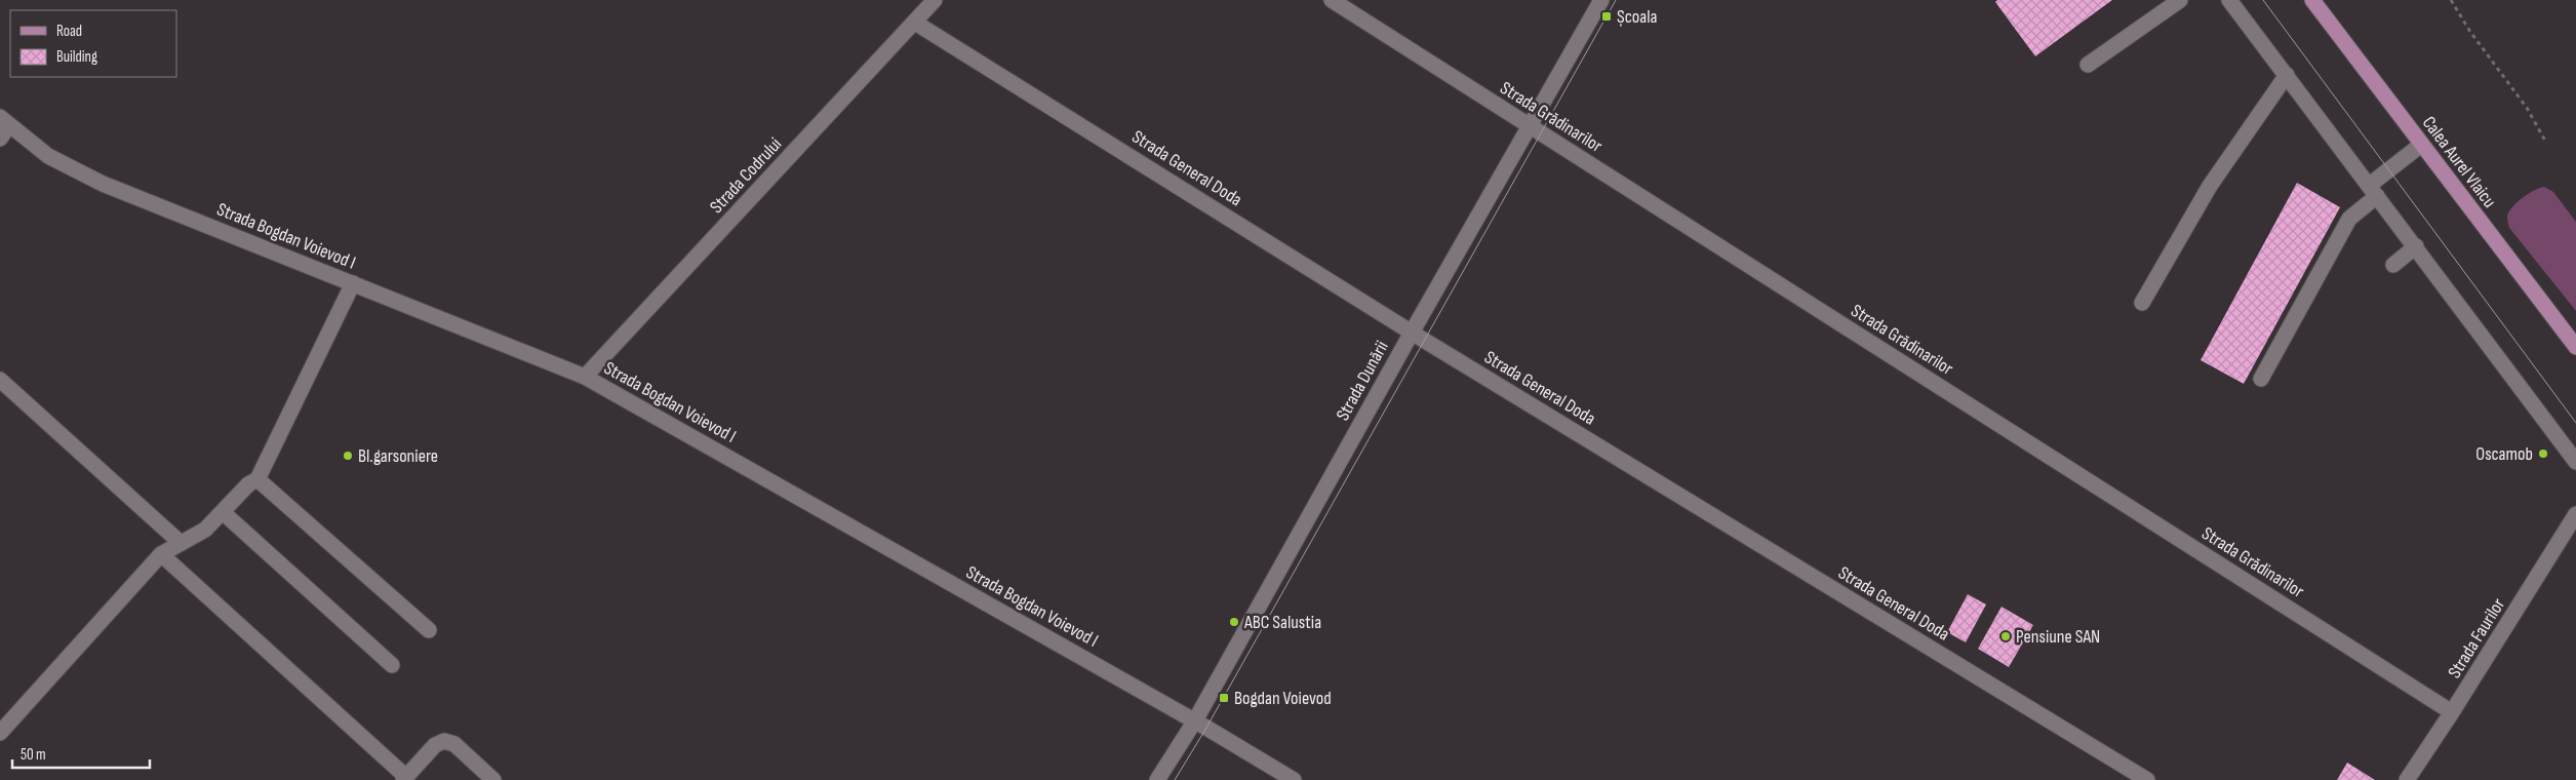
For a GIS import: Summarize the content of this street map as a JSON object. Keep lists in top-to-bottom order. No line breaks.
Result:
{"streets":{"main road":["Calea Aurel Vlaicu"],"street":["Strada Grădinarilor","Strada General Doda","Strada Codrului","Strada Bogdan Voievod I","Strada Dunării","Strada Faurilor"]},"crossings":[["Strada Grădinarilor","Strada Dunării"],["Strada Grădinarilor","Strada Faurilor"],["Strada General Doda","Strada Codrului"],["Strada General Doda","Strada Dunării"],["Strada Codrului","Strada Bogdan Voievod I"],["Strada Bogdan Voievod I","Strada Dunării"]],"places":{"transit":["Școala","Bogdan Voievod"],"other":["Oscamob","Bl.garsoniere","ABC Salustia","Pensiune SAN"]},"legend":["Road","Building"],"scale_bar":"50 m"}
